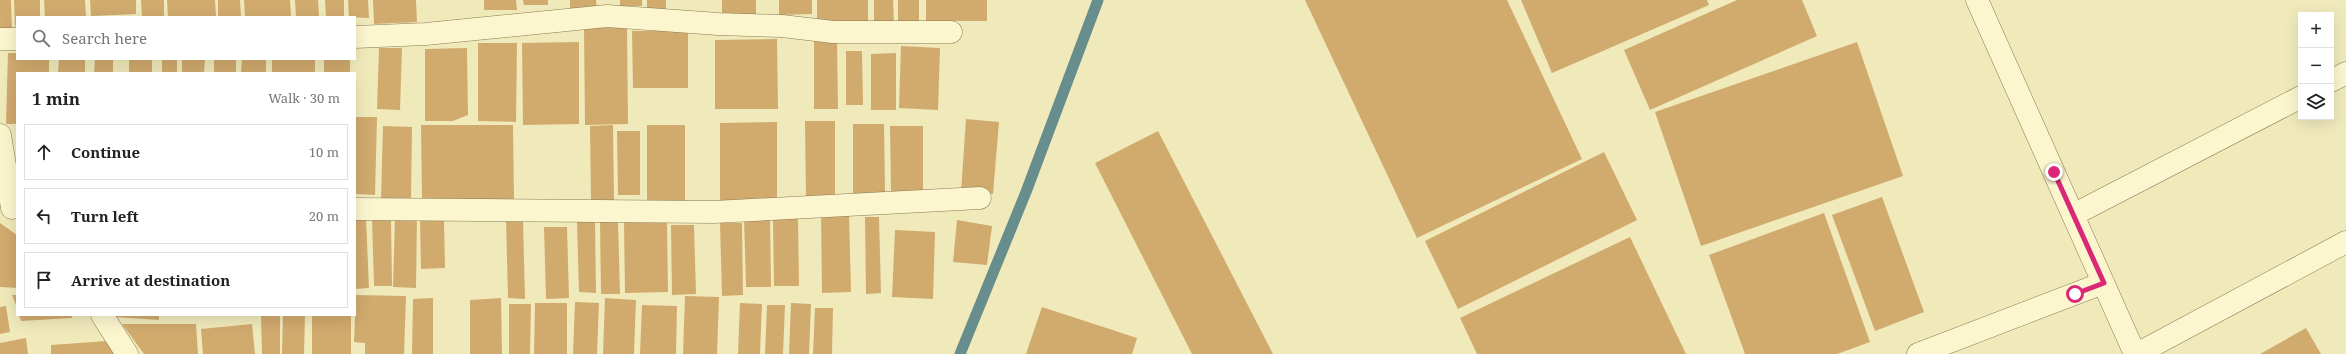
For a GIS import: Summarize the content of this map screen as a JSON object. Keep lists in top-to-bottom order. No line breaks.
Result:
{"page":{"map_buttons":["+","−"],"search":"Search here","heading":["1 min","Walk · 30 m"],"list":[["Continue","10 m"],["Turn left","20 m"],"Arrive at destination"]}}
